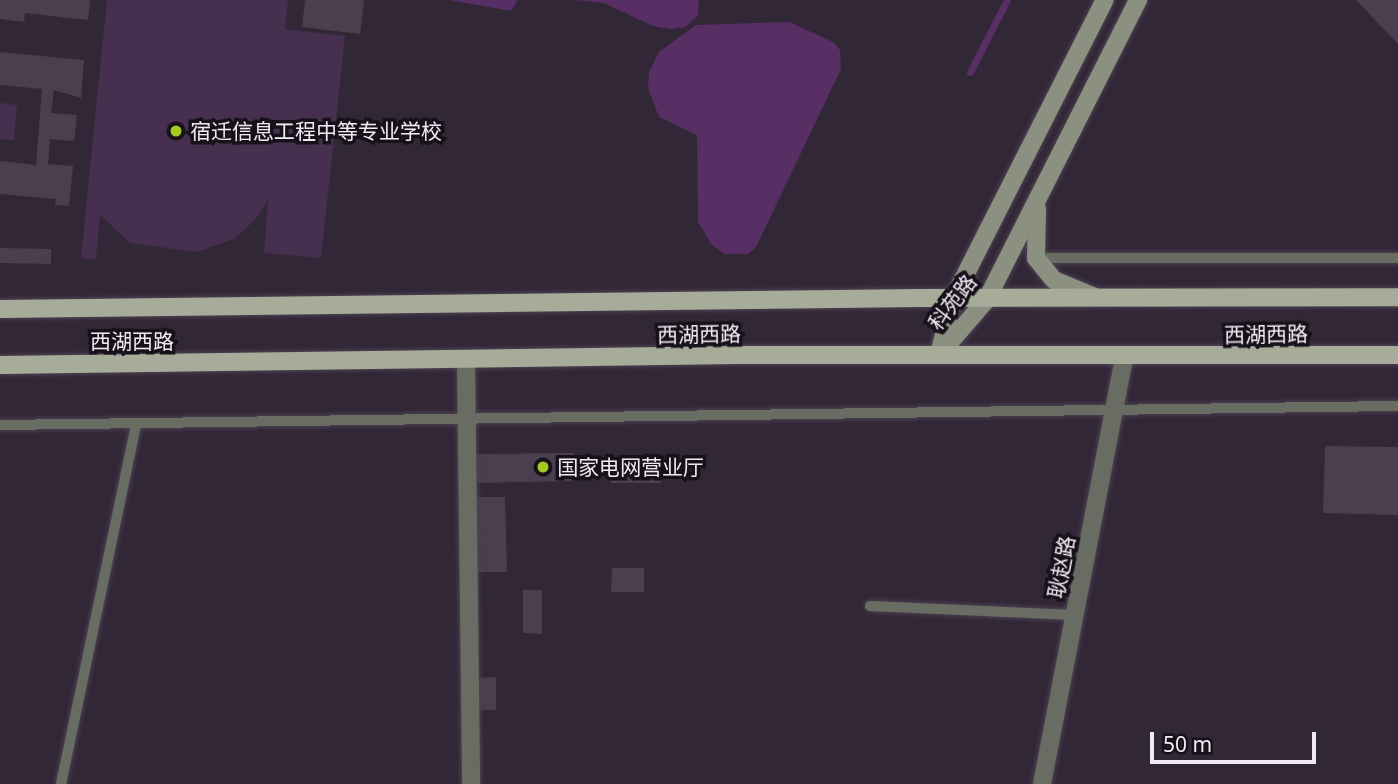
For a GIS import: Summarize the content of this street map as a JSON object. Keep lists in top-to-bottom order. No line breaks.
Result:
{"streets":{"main road":["西湖西路"],"street":["科苑路","耿赵路"]},"crossings":[["科苑路","西湖西路"],["西湖西路","耿赵路"]],"places":["宿迁信息工程中等专业学校","国家电网营业厅"],"scale_bar":"50 m"}
